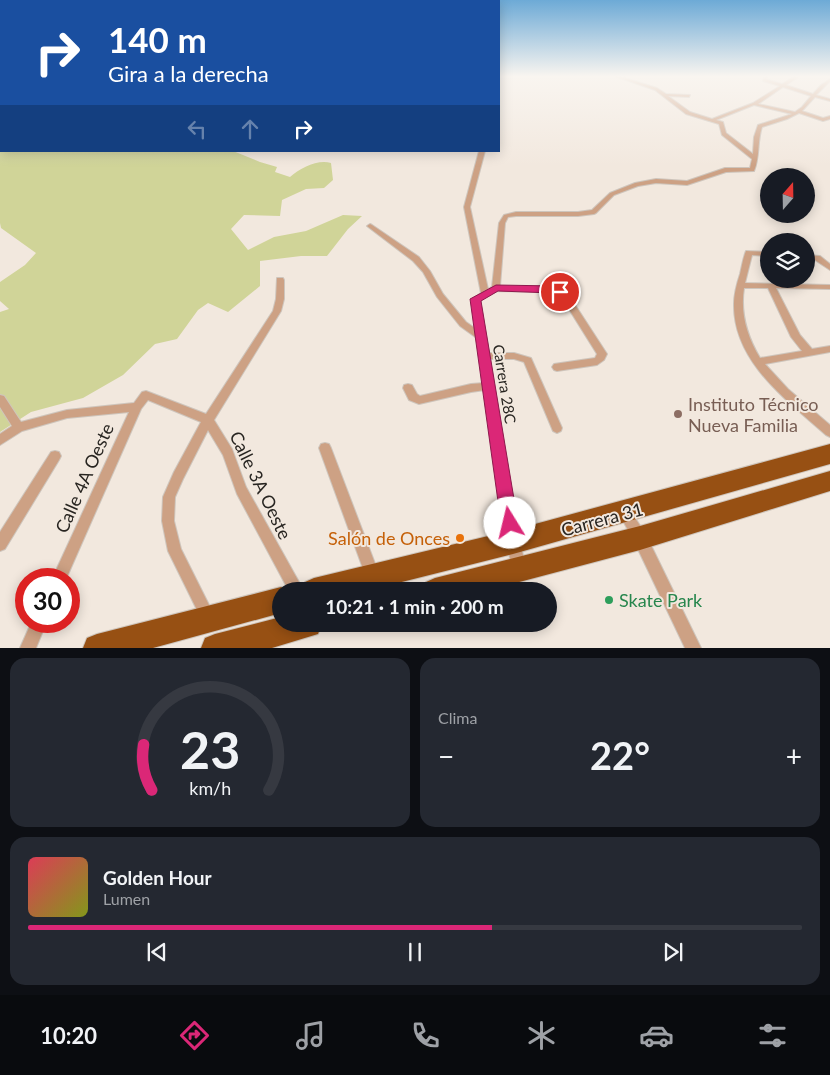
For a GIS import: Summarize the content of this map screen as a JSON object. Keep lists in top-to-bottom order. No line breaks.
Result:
{"streets":{"highway":["Carrera 31"],"street":["Carrera 28C","Calle 4A Oeste","Calle 3A Oeste"]},"crossings":[["Carrera 28C","Carrera 31"],["Calle 4A Oeste","Calle 3A Oeste"]],"places":["Instituto Técnico Nueva Familia","Salón de Onces","Skate Park"],"north":"top","page":{"turn":["140 m","Gira a la derecha"],"limit":"30","trip":"10:21 · 1 min · 200 m","tile":"Clima","heat":["−","22°","+"],"song":["Golden Hour","Lumen"],"tabs":"10:20","gauge":["23","km/h"]}}
